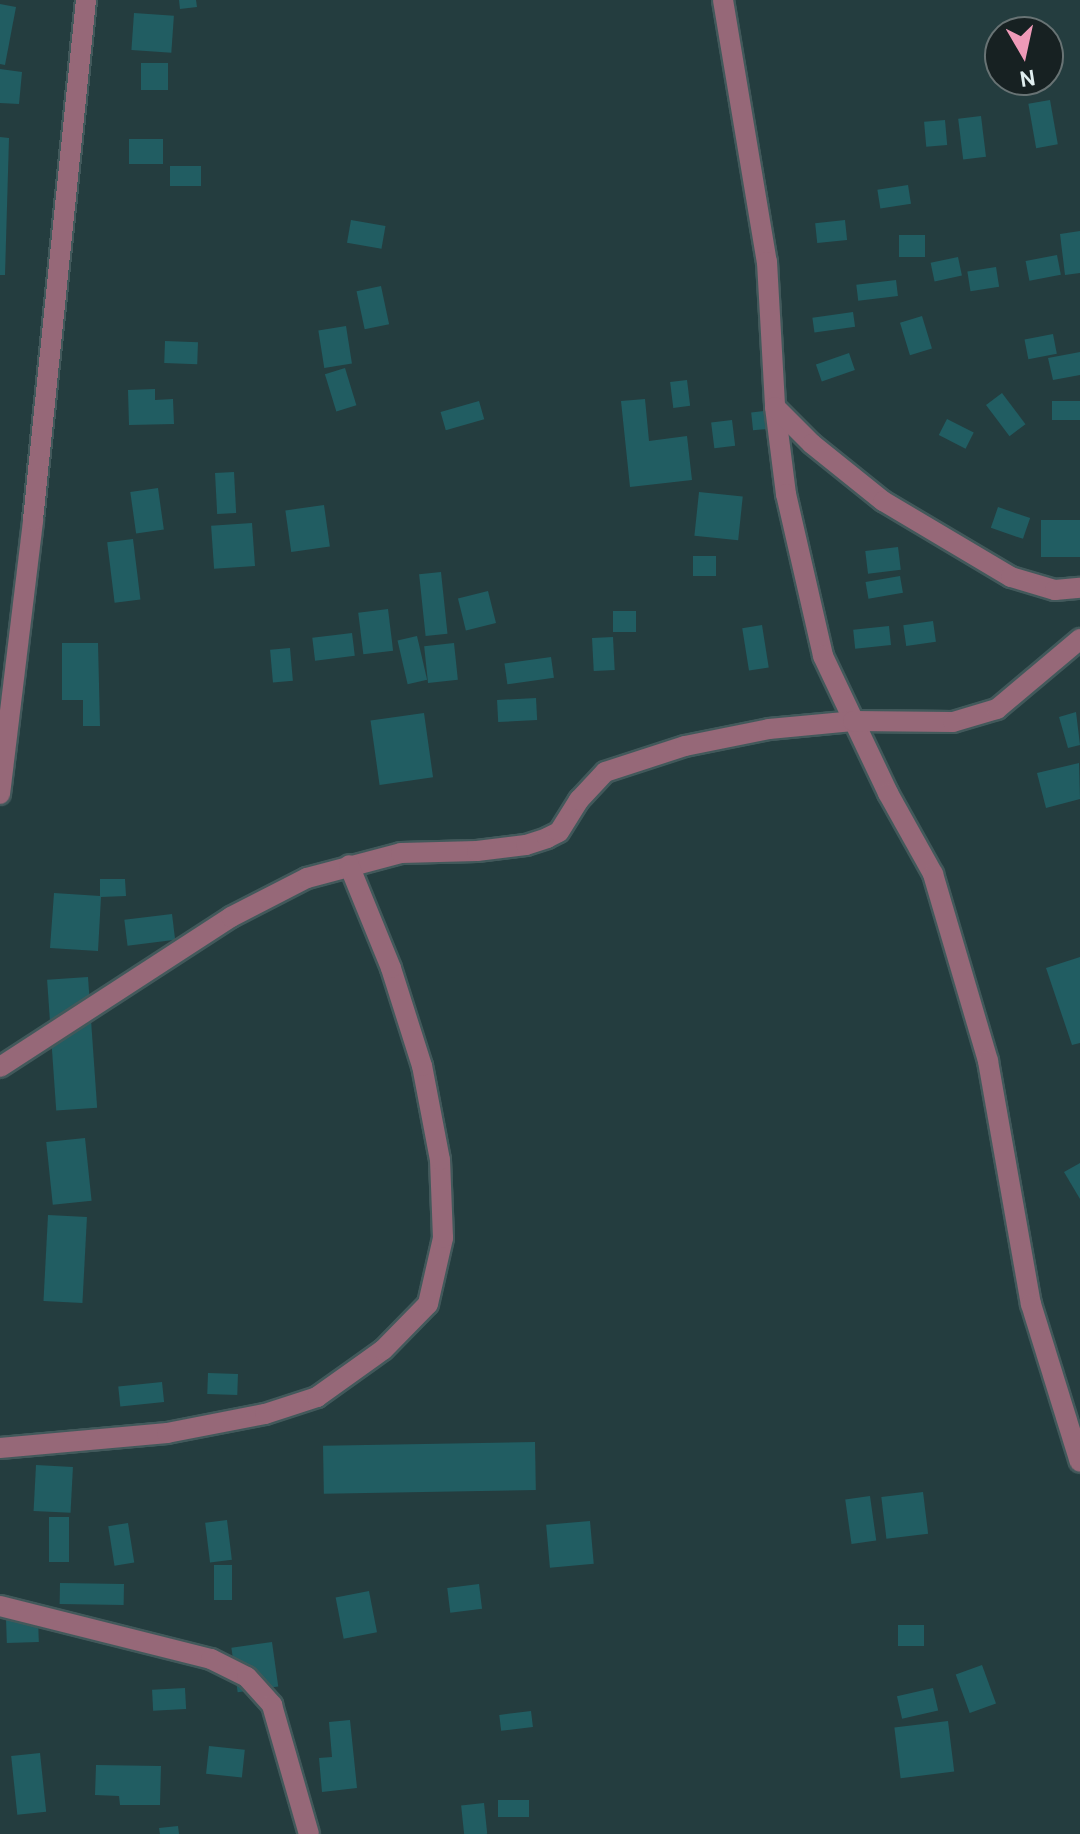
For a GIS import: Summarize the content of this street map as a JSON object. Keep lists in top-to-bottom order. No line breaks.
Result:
{"north":"bottom"}
